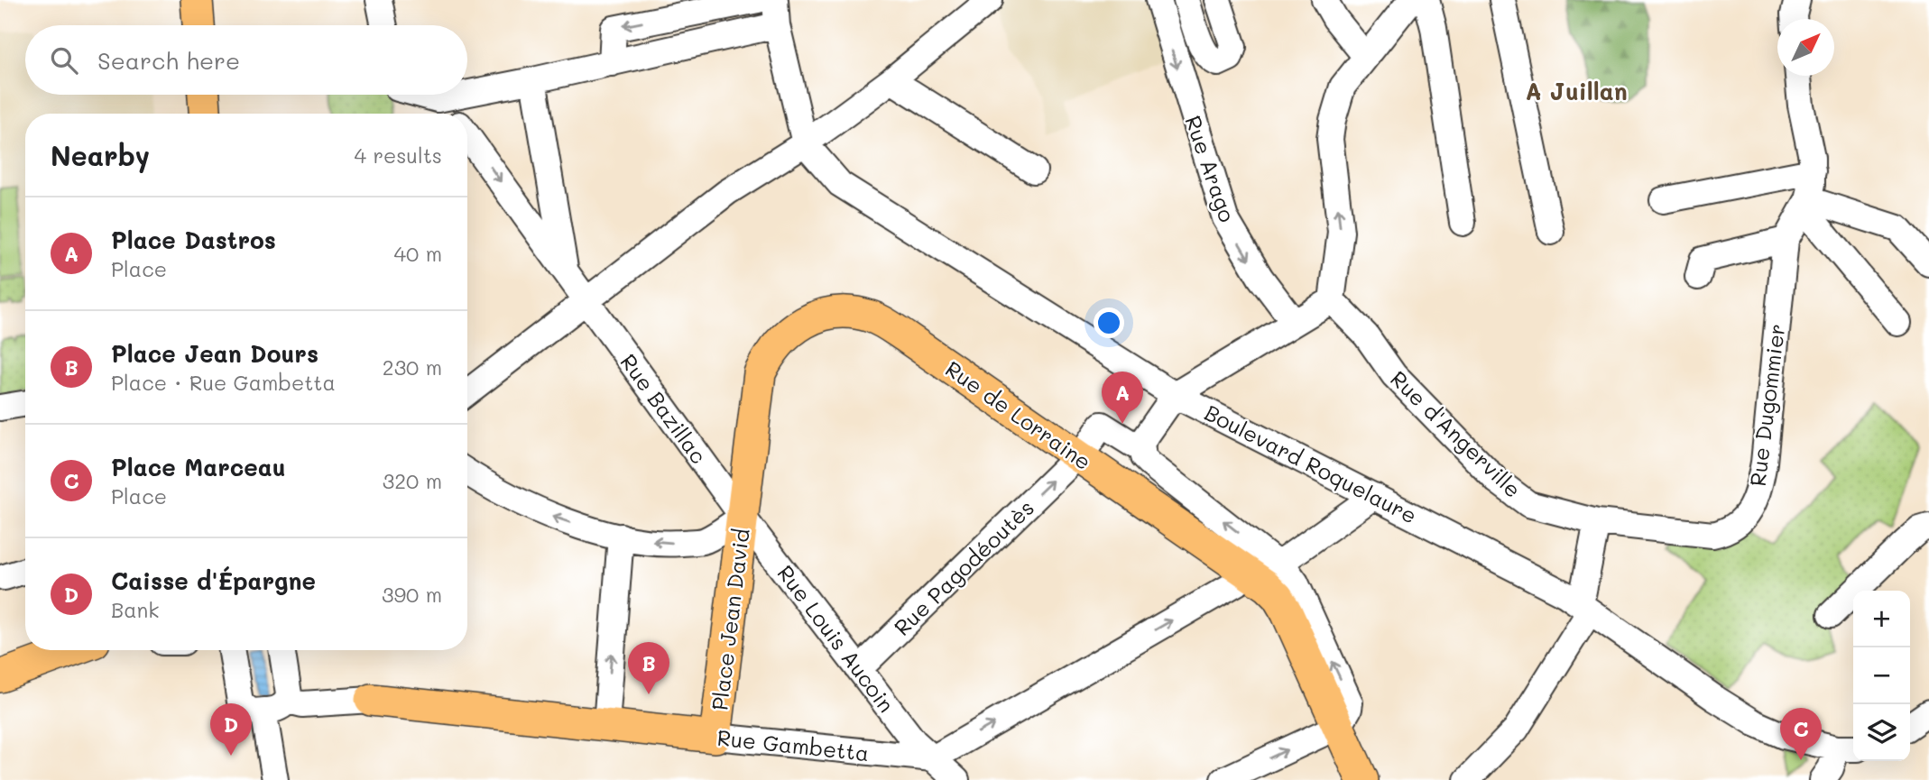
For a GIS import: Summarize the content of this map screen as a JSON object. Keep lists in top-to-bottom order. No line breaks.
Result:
{"streets":{"main road":["Rue de Lorraine","Place Jean David","Rue Gambetta"],"street":["Rue Arago","Rue Dugommier","Rue Bazillac","Rue d'Angerville","Boulevard Roquelaure","Rue Pagodéoutès","Rue Louis Aucoin"]},"crossings":[["Rue Dugommier","Rue d'Angerville"],["Rue Bazillac","Rue de Lorraine"],["Rue Bazillac","Place Jean David"],["Rue Bazillac","Rue Louis Aucoin"],["Rue de Lorraine","Place Jean David"],["Rue de Lorraine","Rue Louis Aucoin"],["Rue Pagodéoutès","Rue Louis Aucoin"],["Place Jean David","Rue Louis Aucoin"],["Place Jean David","Rue Gambetta"],["Rue Louis Aucoin","Rue Gambetta"]],"one_way":["Place Jean David"],"districts":["A Juillan"],"north":"top right","page":{"search":"Search here","heading":["Nearby","4 results"],"list":[{"mark":"A","name":"Place Dastros","note":"Place","value":"40 m"},{"mark":"B","name":"Place Jean Dours","note":"Place · Rue Gambetta","value":"230 m"},{"mark":"C","name":"Place Marceau","note":"Place","value":"320 m"},{"mark":"D","name":"Caisse d'Épargne","note":"Bank","value":"390 m"}],"pins":["A","B","D","C"],"map_buttons":["+","−"]}}
